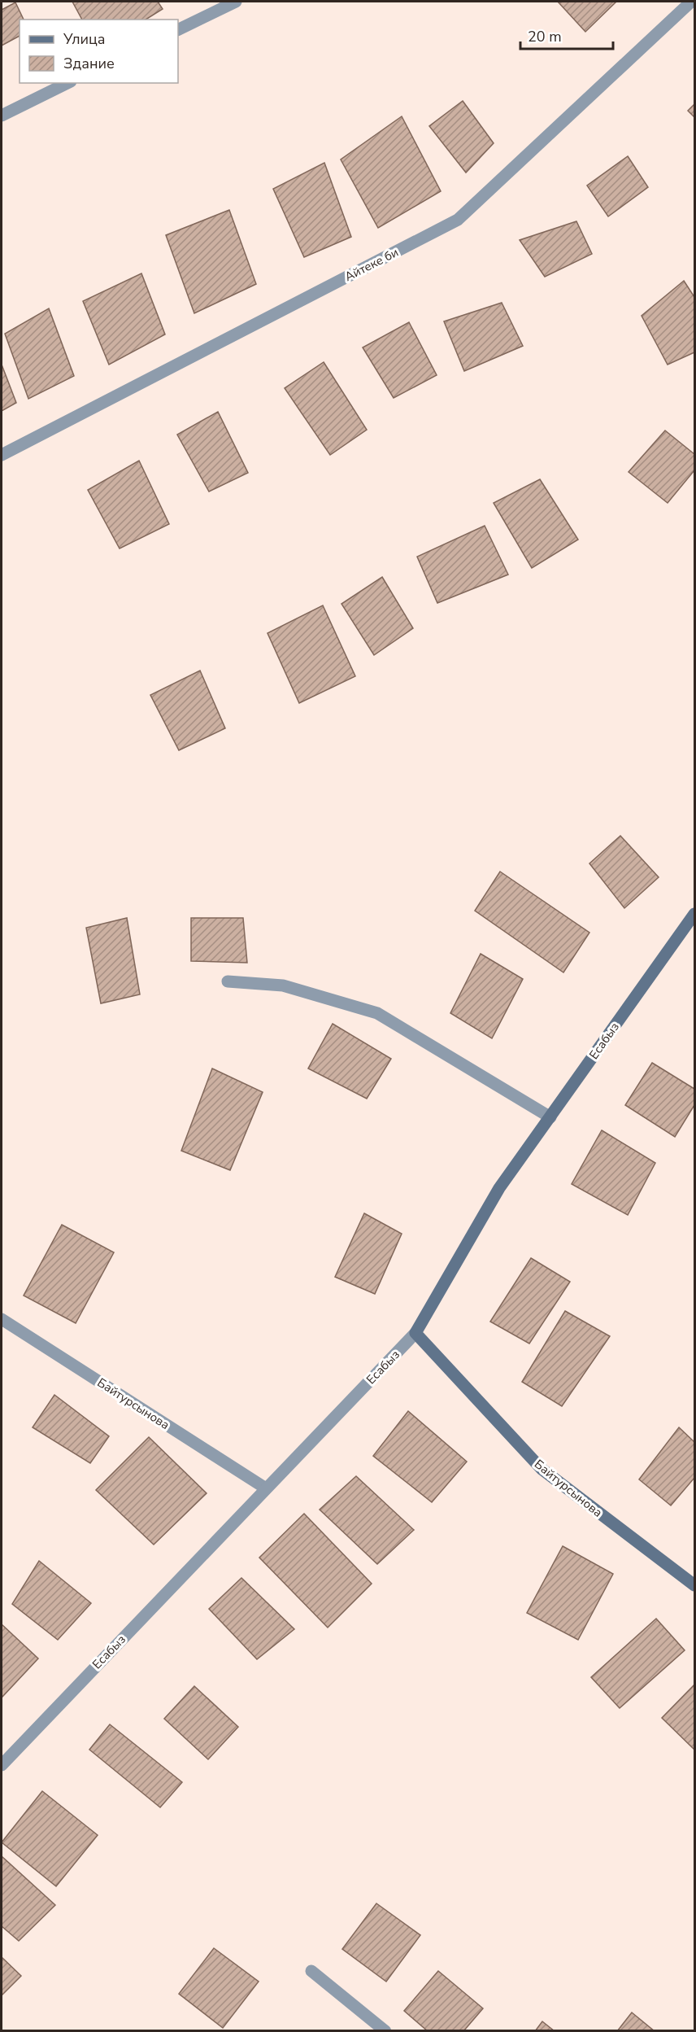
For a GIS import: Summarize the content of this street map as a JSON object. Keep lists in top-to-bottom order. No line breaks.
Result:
{"streets":{"main road":["Есабыз","Байтурсынова"],"street":["Айтеке би"]},"crossings":[["Есабыз","Байтурсынова"]],"legend":["Улица","Здание"],"scale_bar":"20 m"}
